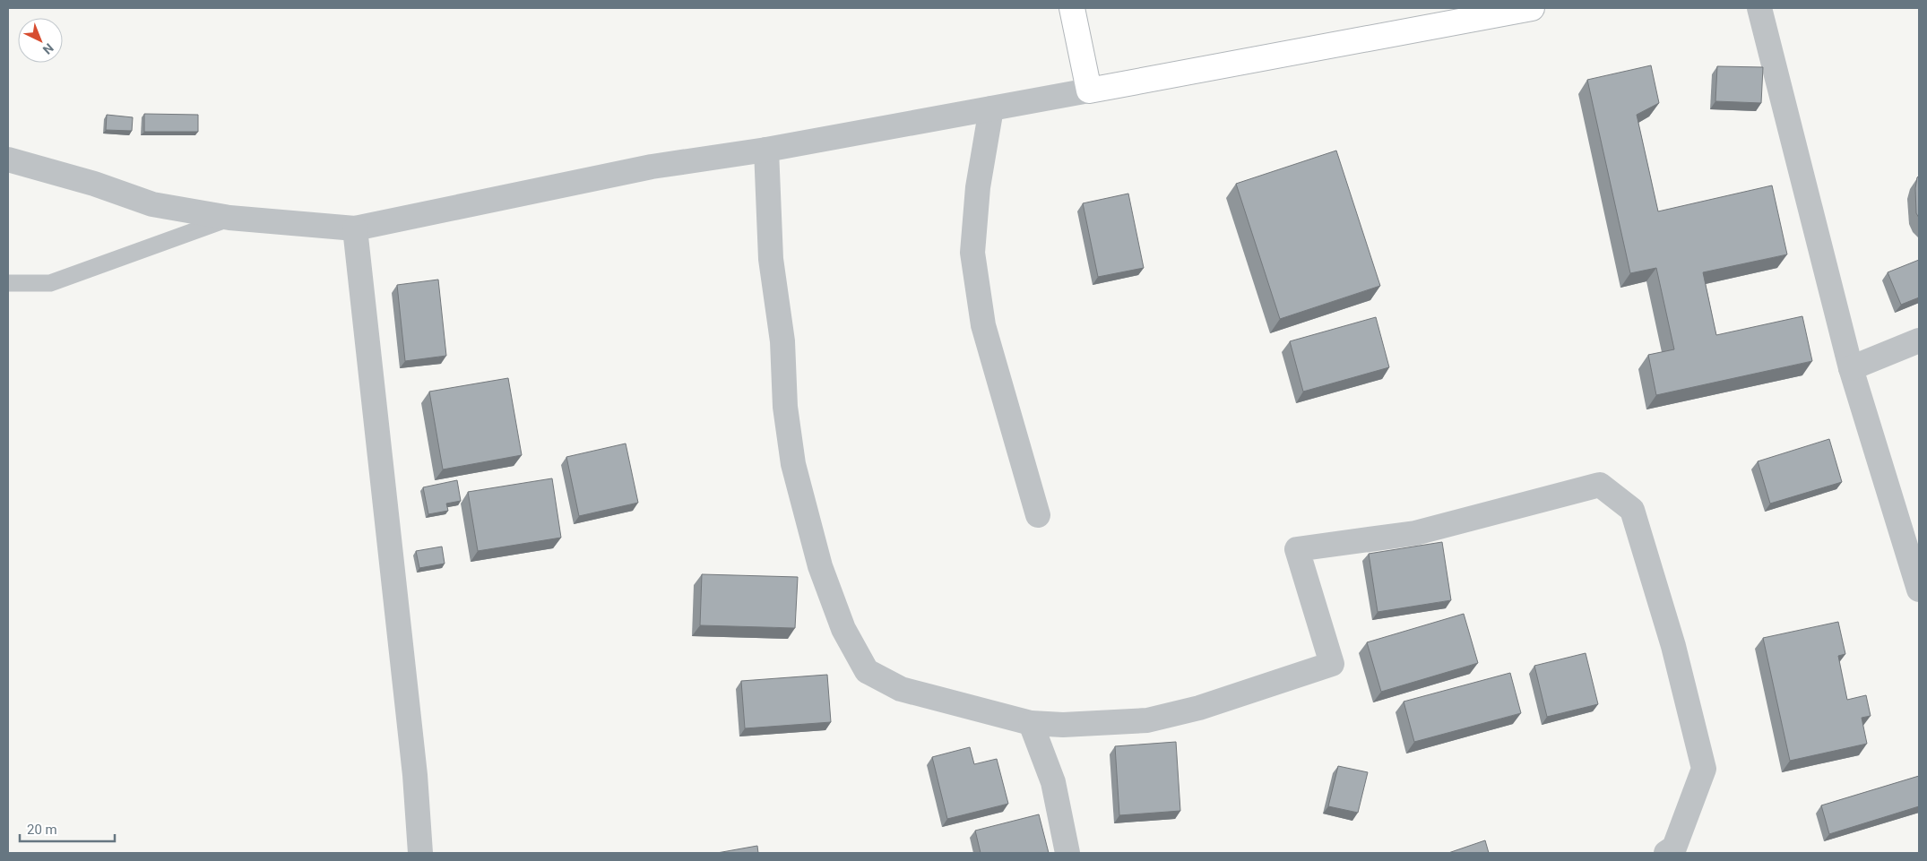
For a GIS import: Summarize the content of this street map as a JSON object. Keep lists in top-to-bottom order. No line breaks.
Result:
{"scale_bar":"20 m","north":"bottom right"}
